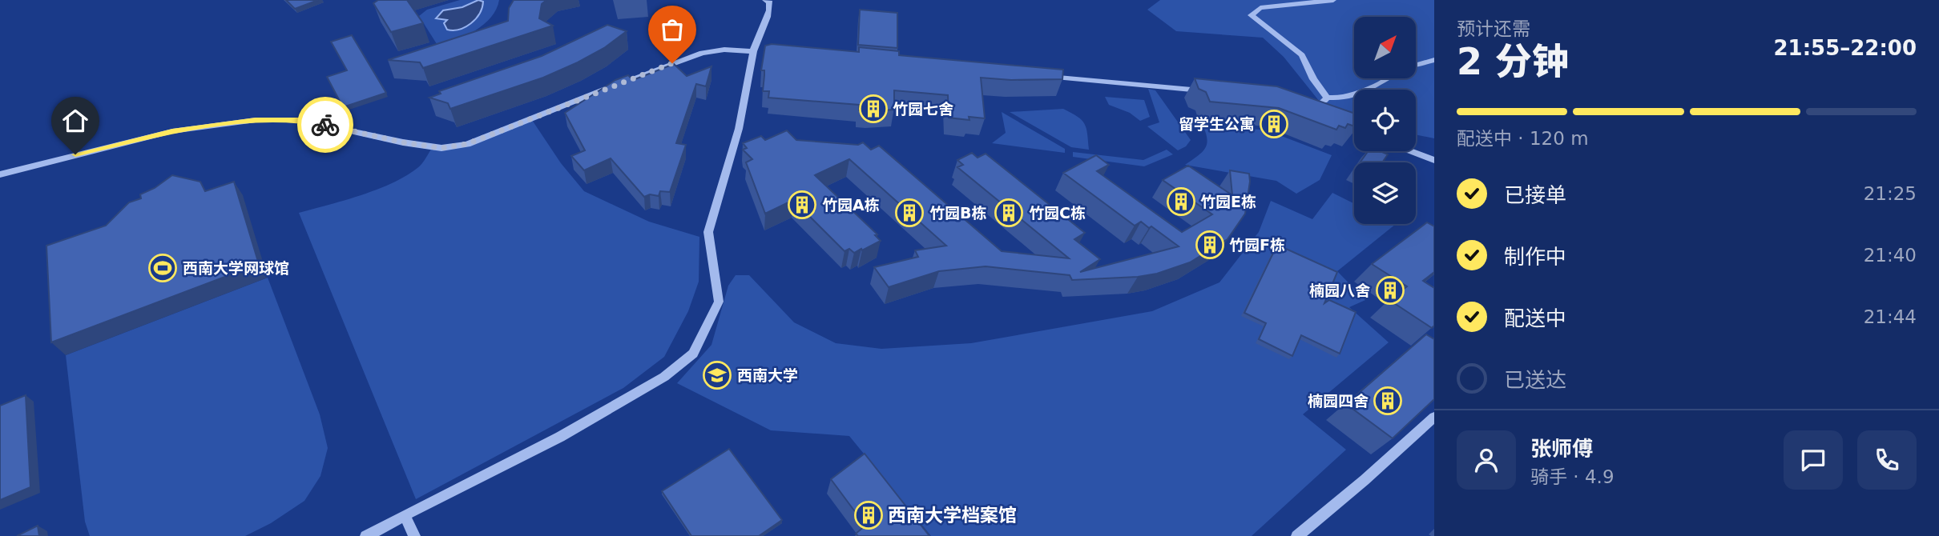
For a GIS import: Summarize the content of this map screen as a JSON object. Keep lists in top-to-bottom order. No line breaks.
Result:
{"places":{"building":["竹园七舍","留学生公寓","竹园E栋","竹园A栋","竹园B栋","竹园C栋","竹园F栋","楠园八舍","楠园四舍","西南大学档案馆"],"sports":["西南大学网球馆"],"school or university":["西南大学"]},"north":"top right","page":{"heading":["2 分钟","预计还需","21:55–22:00"],"panel":["张师傅","骑手 · 4.9"],"bar":"配送中 · 120 m","list":[["已接单","21:25"],["制作中","21:40"],["配送中","21:44"],"已送达"]}}
